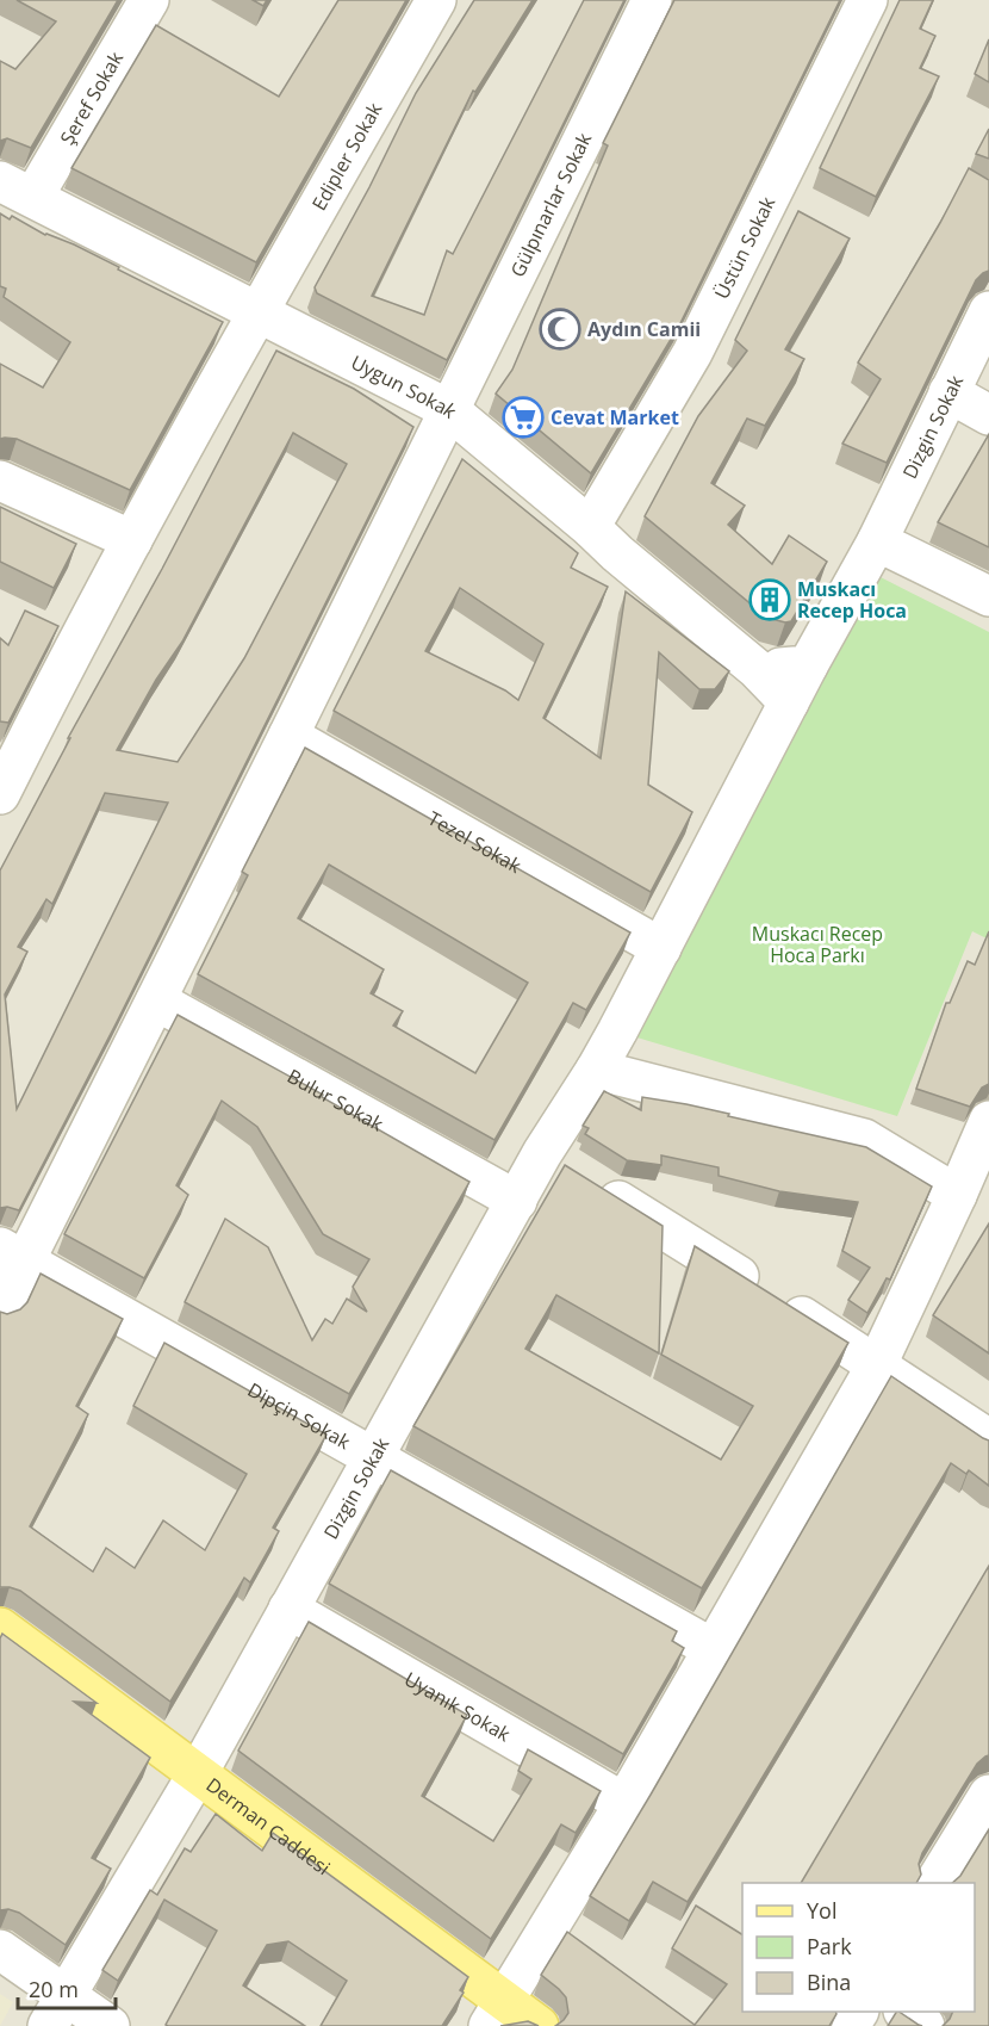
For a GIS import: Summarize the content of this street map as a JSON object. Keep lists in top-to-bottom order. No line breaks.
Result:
{"streets":{"main road":["Derman Caddesi"],"street":["Şeref Sokak","Edipler Sokak","Gülpınarlar Sokak","Üstün Sokak","Uygun Sokak","Dizgin Sokak","Tezel Sokak","Bulur Sokak","Dipçin Sokak","Uyanık Sokak"]},"crossings":[["Şeref Sokak","Uygun Sokak"],["Edipler Sokak","Uygun Sokak"],["Gülpınarlar Sokak","Uygun Sokak"],["Gülpınarlar Sokak","Tezel Sokak"],["Gülpınarlar Sokak","Bulur Sokak"],["Gülpınarlar Sokak","Dipçin Sokak"],["Üstün Sokak","Uygun Sokak"],["Uygun Sokak","Dizgin Sokak"],["Dizgin Sokak","Tezel Sokak"],["Dizgin Sokak","Bulur Sokak"],["Dizgin Sokak","Dipçin Sokak"],["Dizgin Sokak","Uyanık Sokak"],["Dizgin Sokak","Derman Caddesi"]],"parks":["Muskacı Recep Hoca Parkı"],"places":{"mosque":["Aydın Camii"],"supermarket":["Cevat Market"],"building":["Muskacı Recep Hoca"]},"legend":["Yol","Park","Bina"],"scale_bar":"20 m"}
